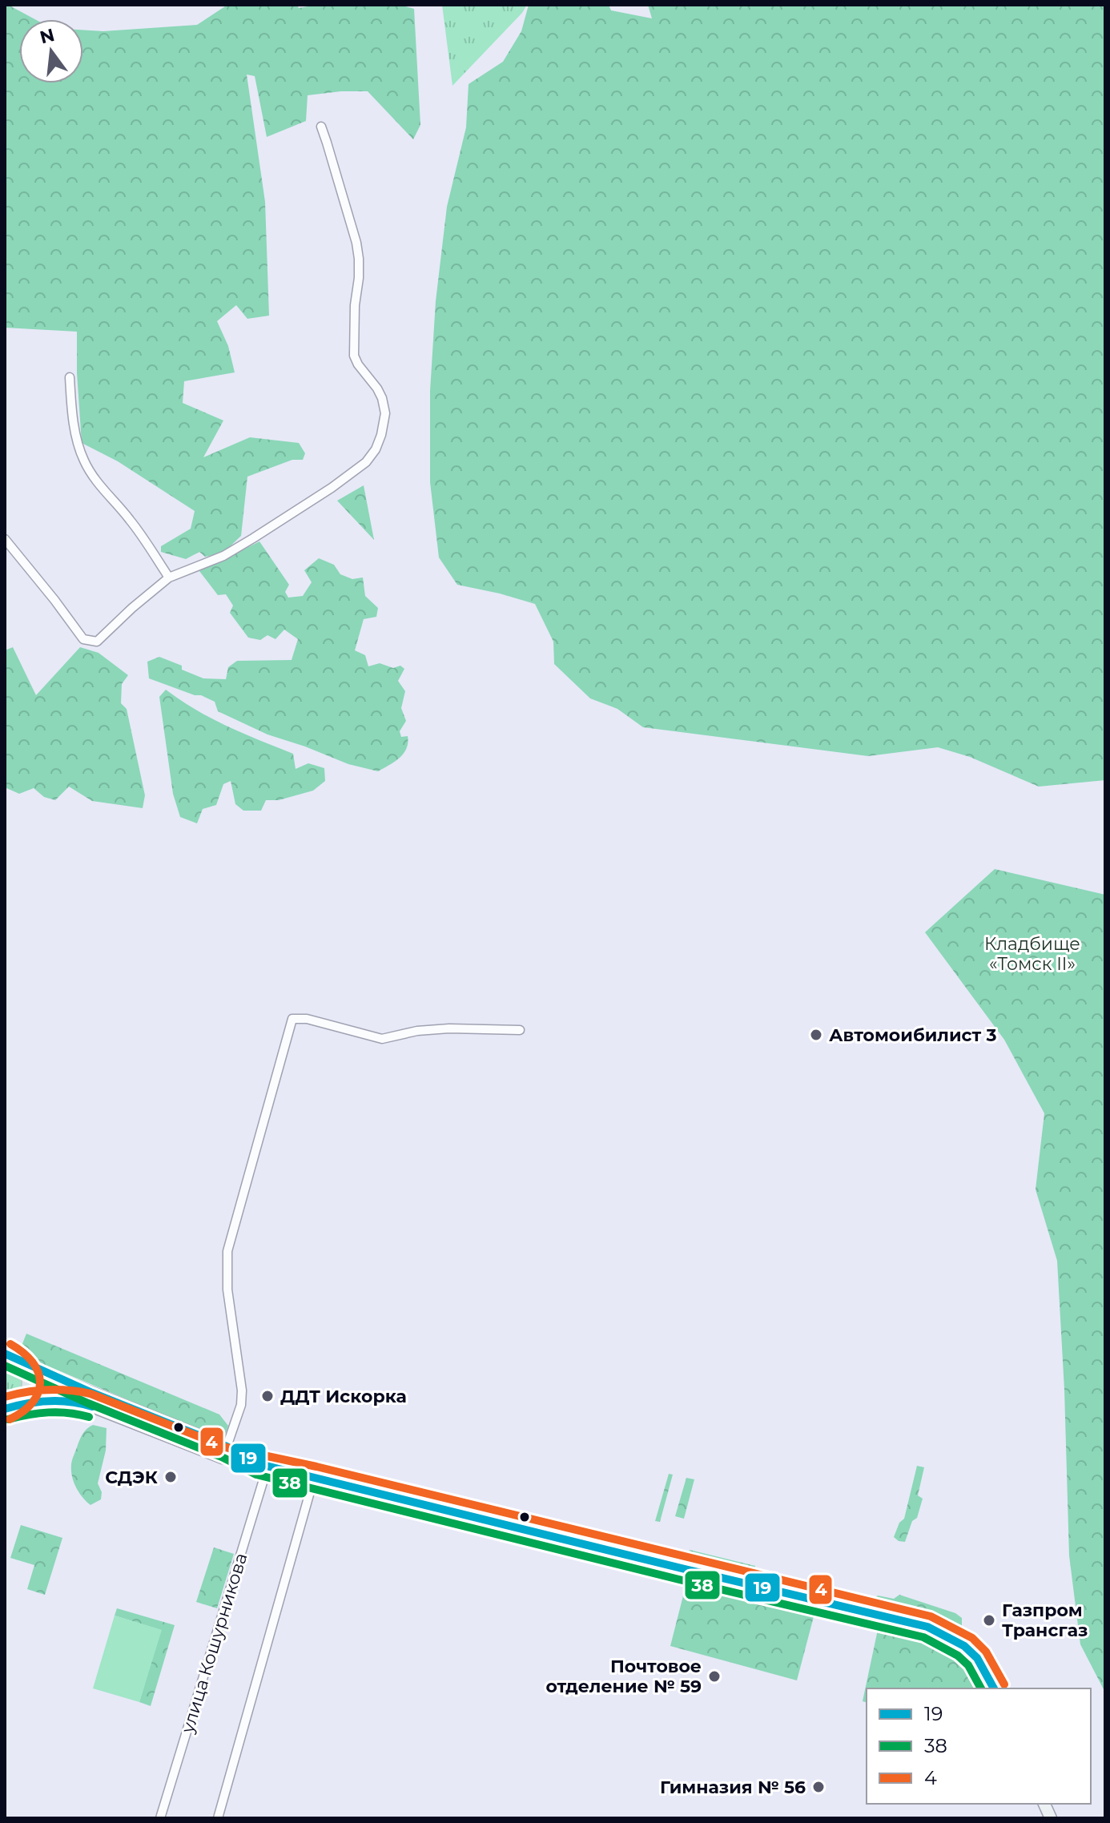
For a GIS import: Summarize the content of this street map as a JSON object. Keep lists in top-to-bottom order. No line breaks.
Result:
{"streets":{"street":["улица Кошурникова"]},"parks":["Кладбище «Томск II»"],"places":["Автомоибилист 3","ДДТ Искорка","СДЭК","Газпром Трансгаз","Почтовое отделение № 59","Гимназия № 56"],"lines":["transit line 4","transit line 19","transit line 38"],"legend":["19","38","4"],"north":"top"}
